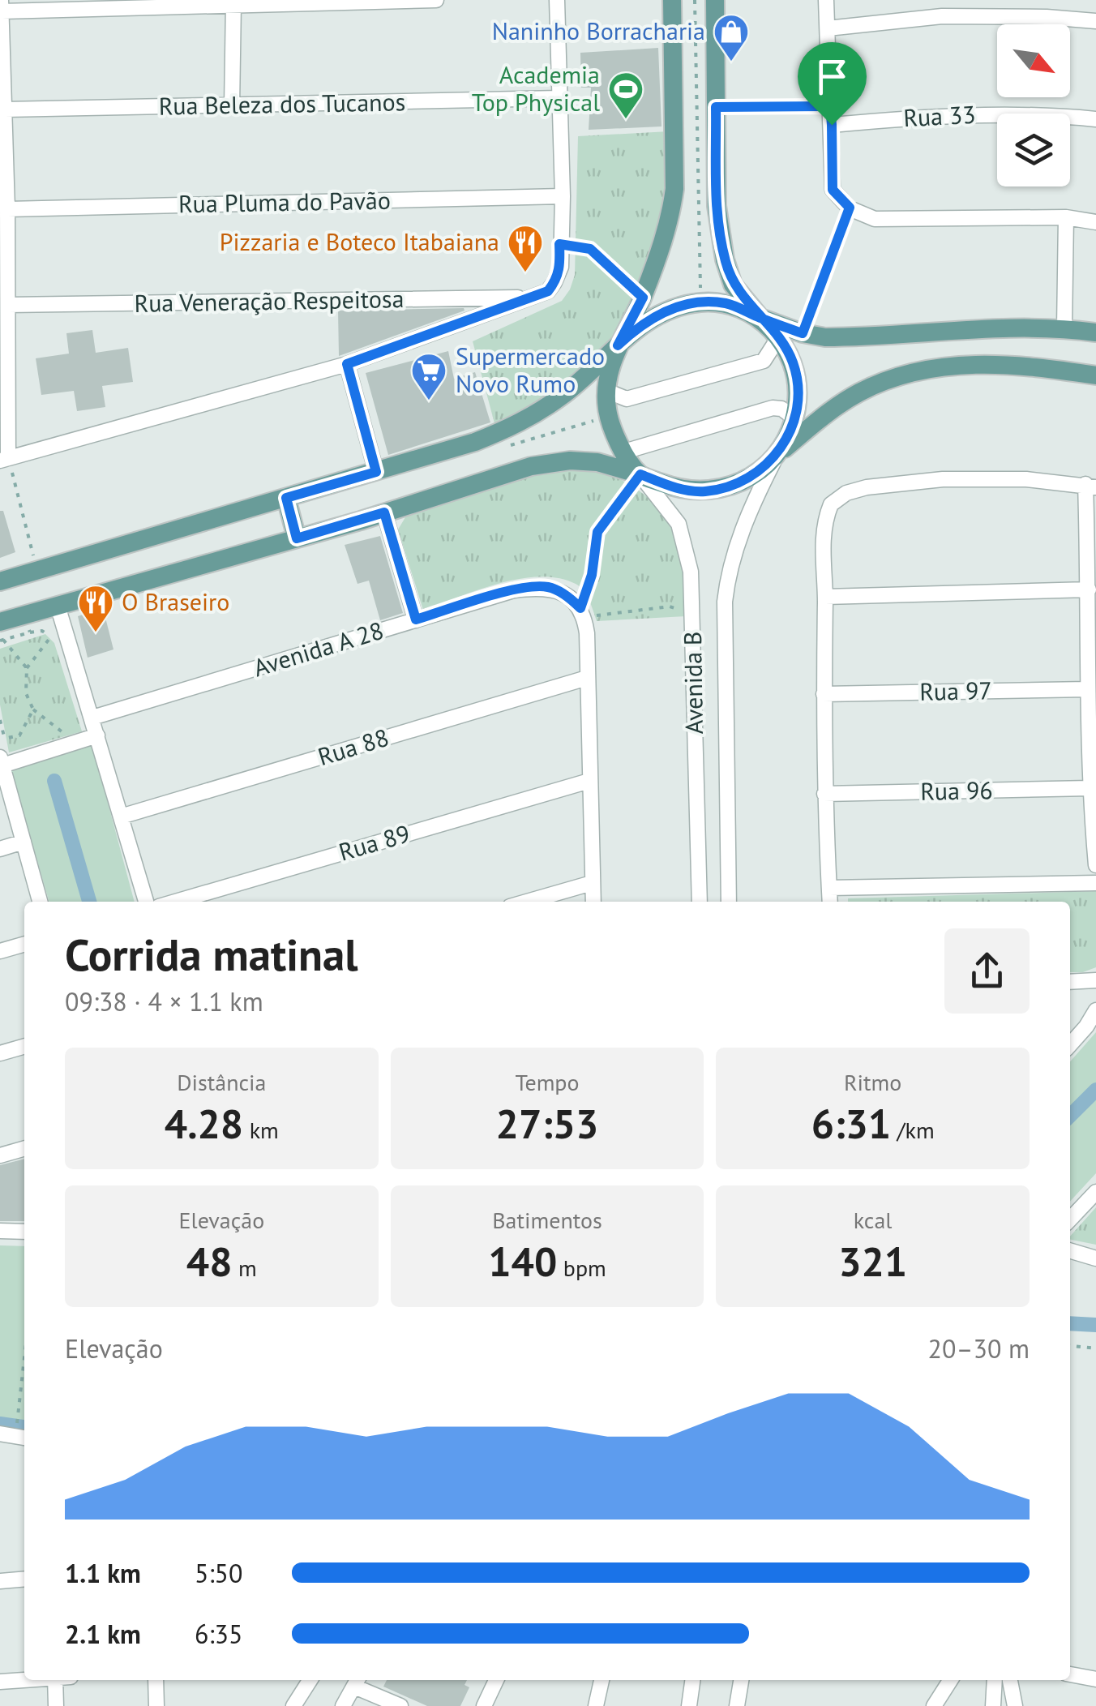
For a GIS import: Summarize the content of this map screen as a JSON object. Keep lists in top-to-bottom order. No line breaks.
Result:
{"streets":{"street":["Rua Beleza dos Tucanos","Rua 33","Rua Pluma do Pavão","Rua Veneração Respeitosa","Avenida A 28","Avenida B","Rua 97","Rua 88","Rua 96","Rua 89"]},"places":{"shop":["Naninho Borracharia"],"sports":["Academia Top Physical"],"restaurant":["Pizzaria e Boteco Itabaiana","O Braseiro"],"supermarket":["Supermercado Novo Rumo"]},"north":"bottom right","page":{"heading":["Corrida matinal","09:38 · 4 × 1.1 km"],"stats":[["Distância","4.28 km"],["Tempo","27:53"],["Ritmo","6:31 /km"],["Elevação","48 m"],["Batimentos","140 bpm"],["kcal","321"]],"chart":["Elevação","20–30 m"],"list":[{"name":"1.1 km","note":"5:50"},{"name":"2.1 km","note":"6:35"}]}}
